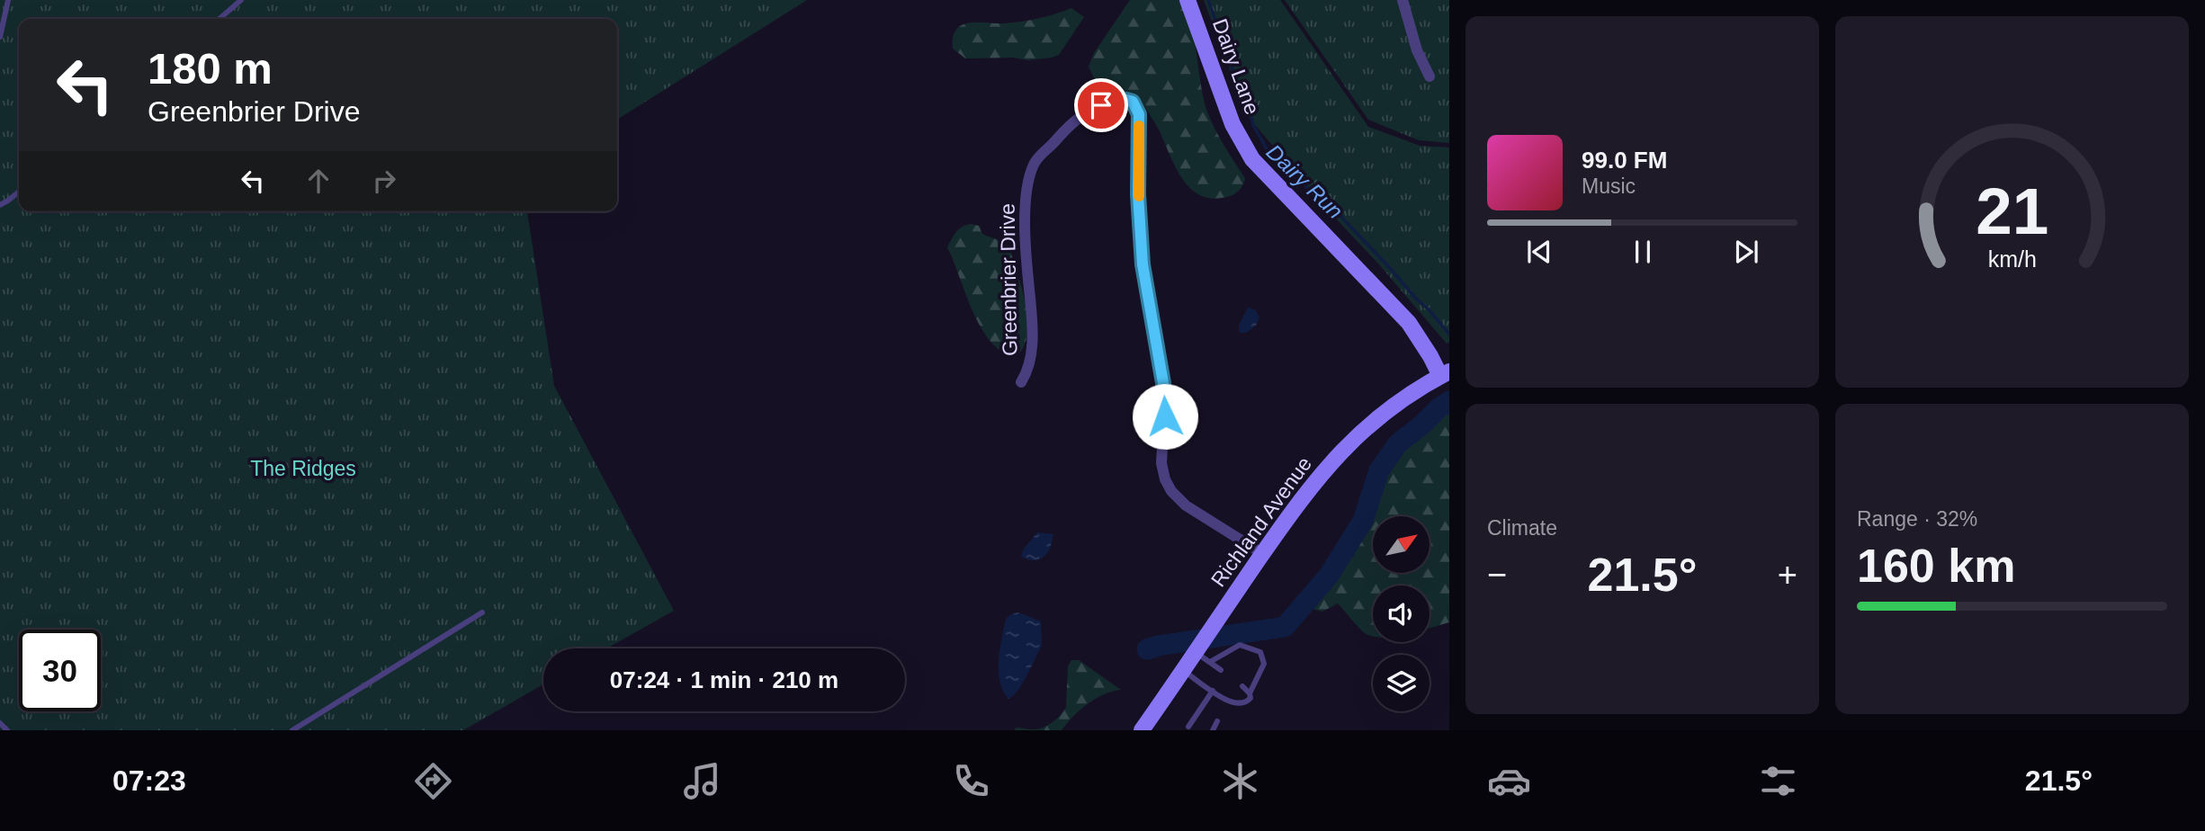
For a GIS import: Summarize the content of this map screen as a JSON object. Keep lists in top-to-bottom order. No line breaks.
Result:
{"streets":{"main road":["Dairy Lane","Richland Avenue"],"street":["Greenbrier Drive"]},"crossings":[["Dairy Lane","Richland Avenue"],["Greenbrier Drive","Richland Avenue"]],"water":["Dairy Run"],"parks":["The Ridges"],"north":"top right","page":{"turn":["180 m","Greenbrier Drive"],"song":["99.0 FM","Music"],"tile":["Climate",["Range · 32%","160 km"]],"heat":["−","21.5°","+"],"limit":"30","trip":"07:24 · 1 min · 210 m","tabs":["07:23","21.5°"],"gauge":["21","km/h"]}}
